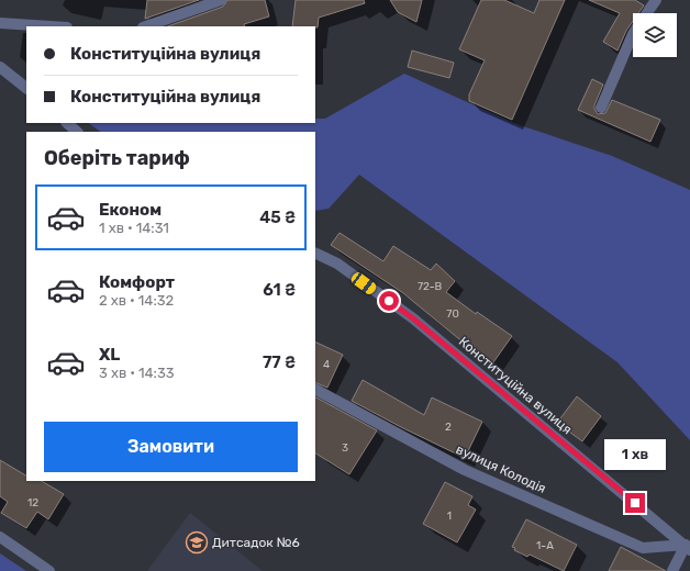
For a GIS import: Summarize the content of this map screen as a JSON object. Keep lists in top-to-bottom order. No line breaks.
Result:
{"streets":{"street":["Конституційна вулиця","вулиця Колодія"]},"crossings":[["Конституційна вулиця","вулиця Колодія"]],"places":{"school or university":["Дитсадок №6"]},"house_numbers":["72-В","70","4","2","3","12","1","1-А"],"page":{"banner":["Конституційна вулиця","Конституційна вулиця"],"heading":"Оберіть тариф","list":[{"name":"Економ","note":"1 хв · 14:31","value":"45 ₴"},{"name":"Комфорт","note":"2 хв · 14:32","value":"61 ₴"},{"name":"XL","note":"3 хв · 14:33","value":"77 ₴"}],"buttons":"Замовити","bubble":"1 хв"}}
